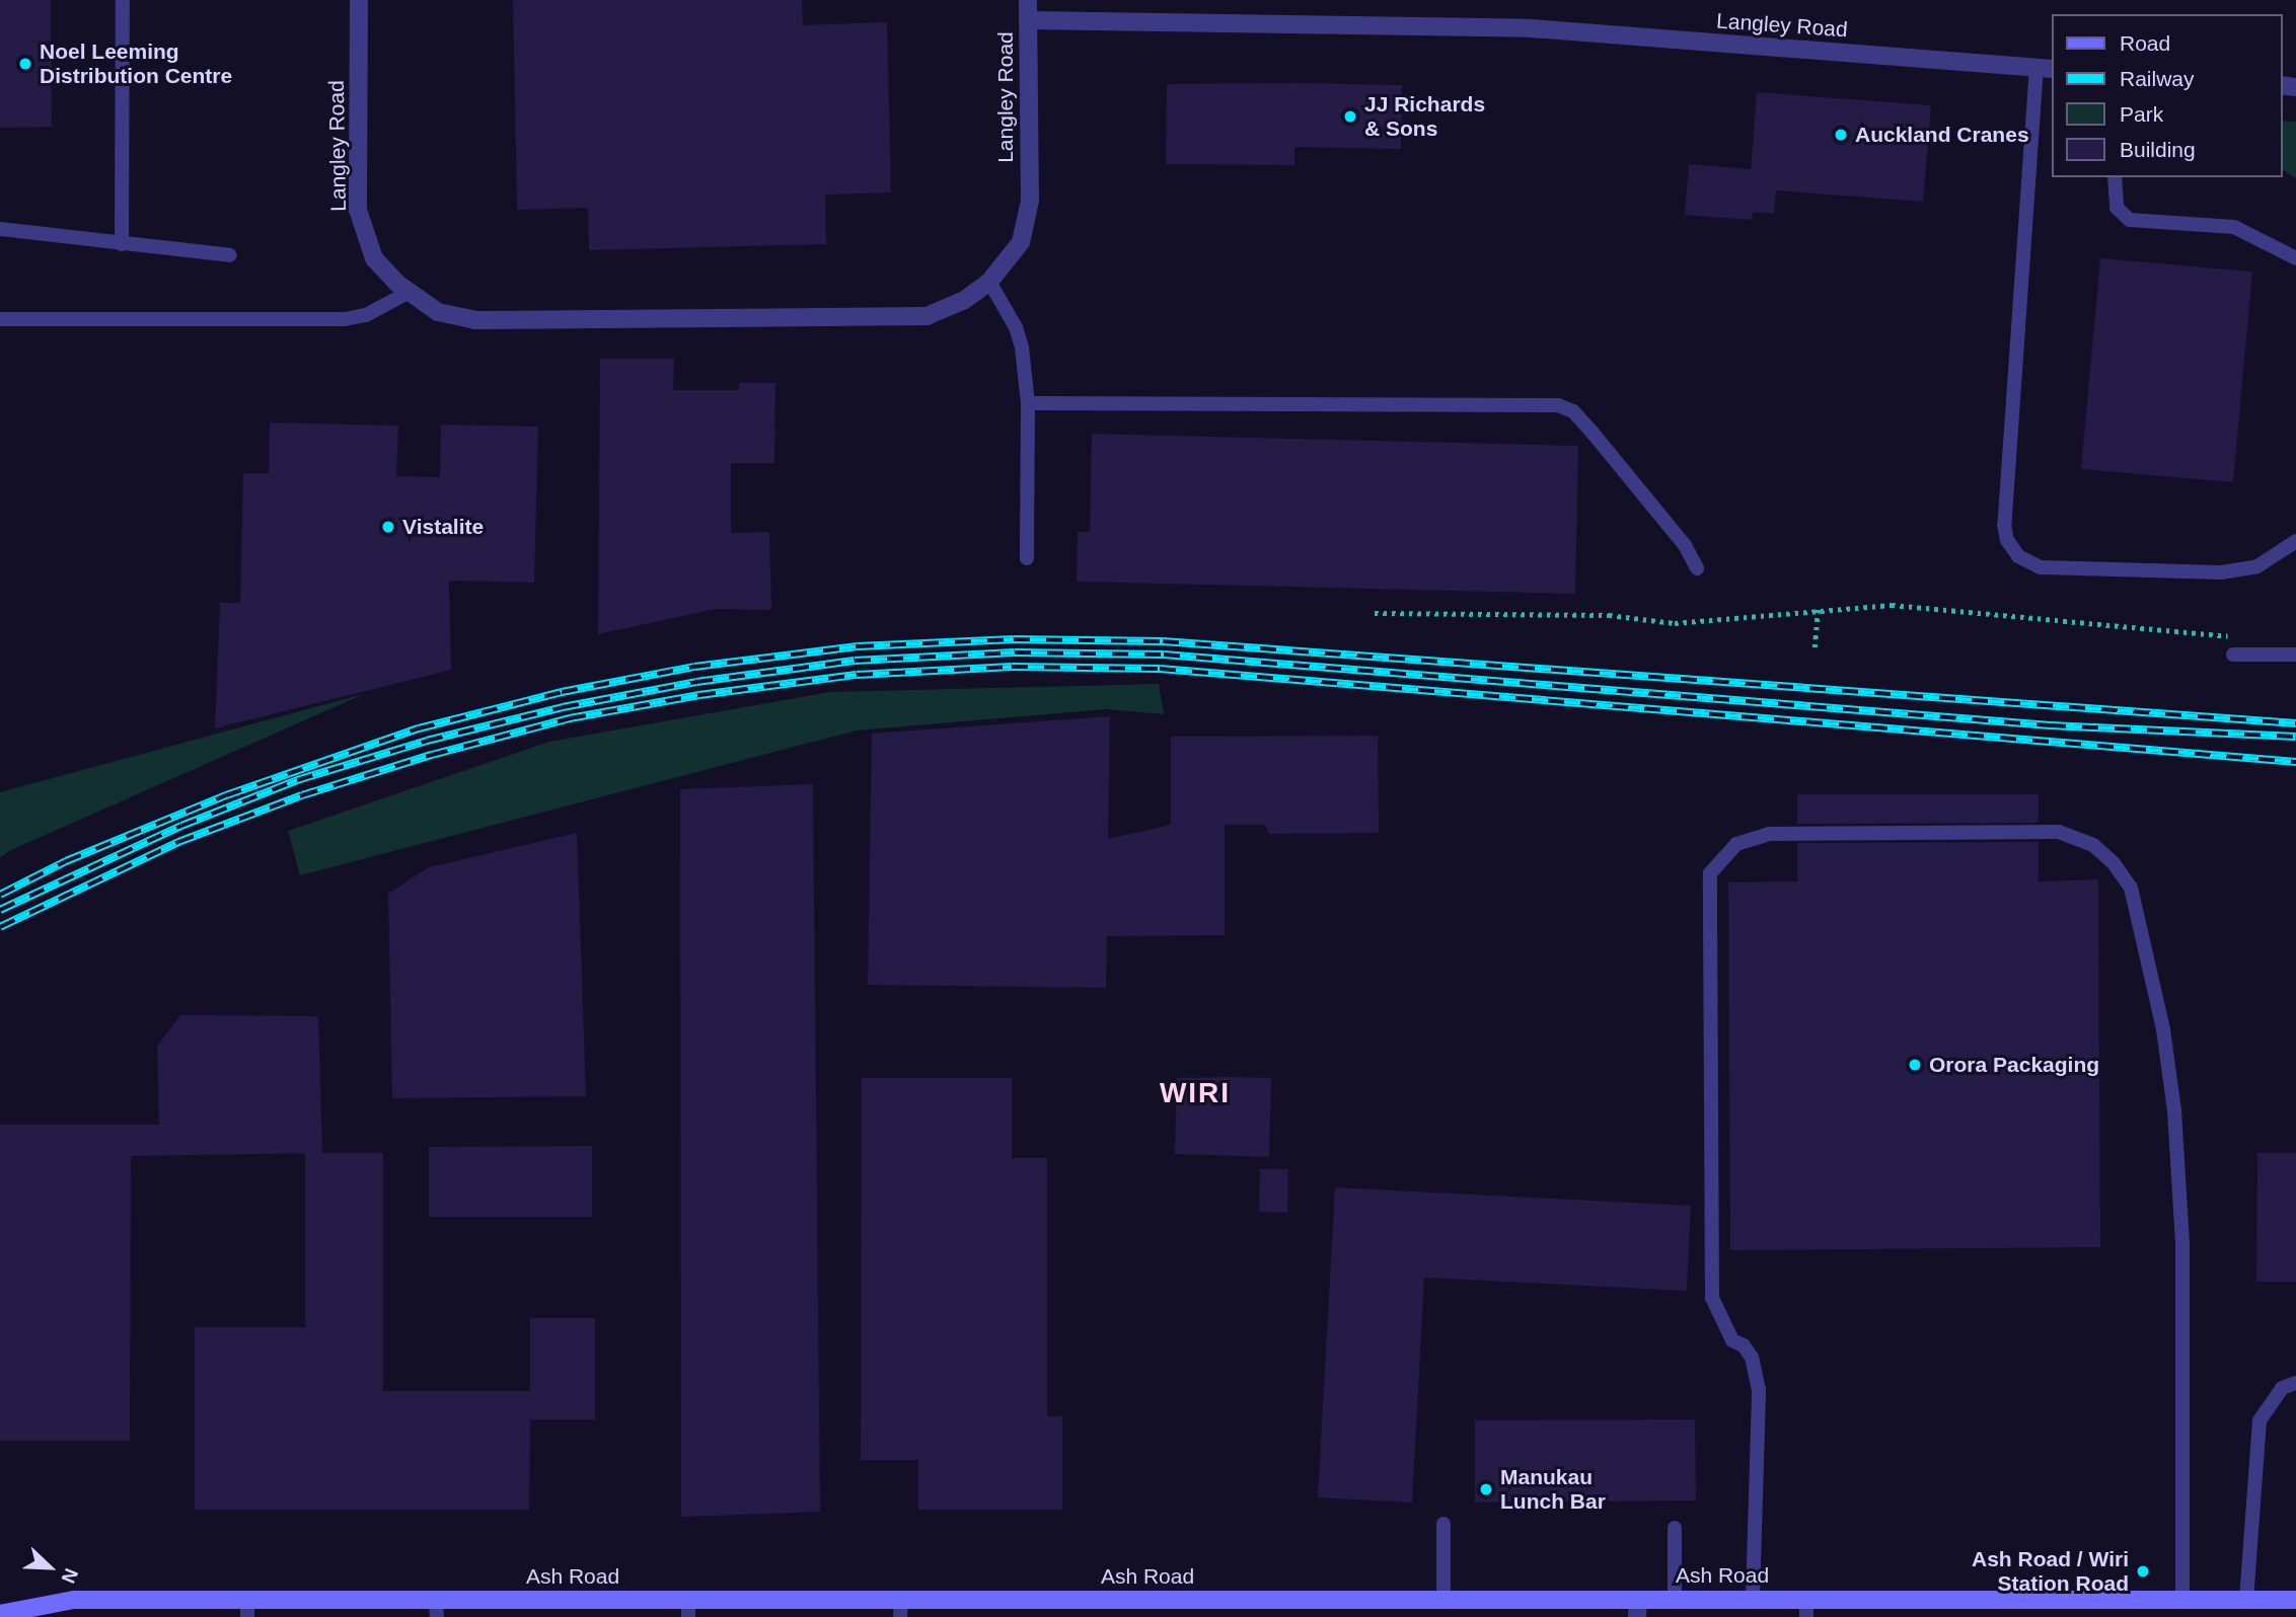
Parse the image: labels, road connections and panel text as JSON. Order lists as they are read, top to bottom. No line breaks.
{"streets":{"main road":["Ash Road"],"street":["Langley Road"]},"districts":["WIRI"],"places":["Noel Leeming Distribution Centre","JJ Richards & Sons","Auckland Cranes","Vistalite","Orora Packaging","Manukau Lunch Bar","Ash Road / Wiri Station Road"],"legend":["Road","Railway","Park","Building"],"north":"bottom right"}
